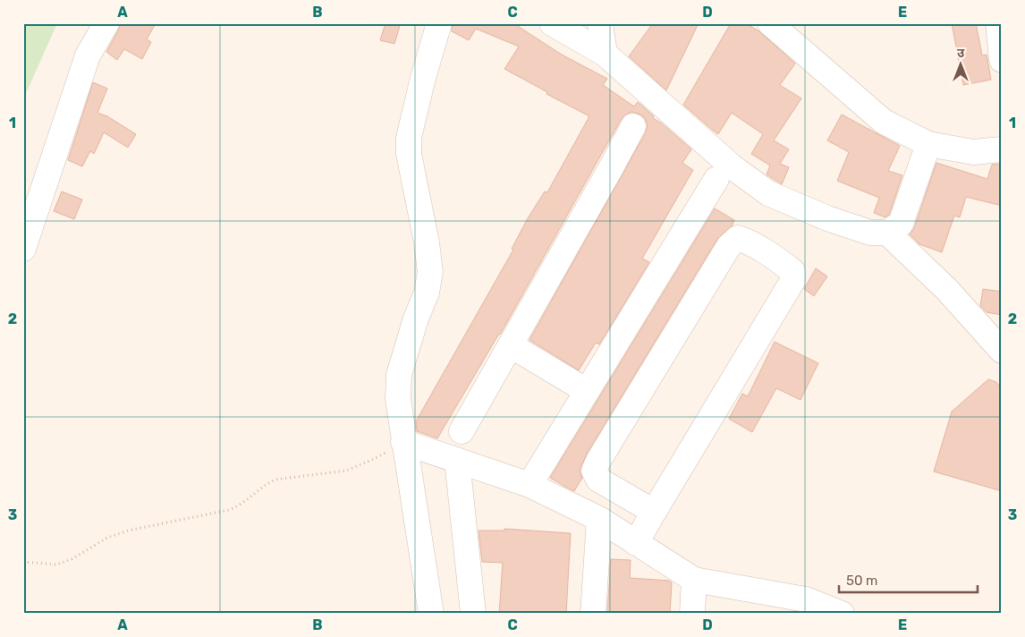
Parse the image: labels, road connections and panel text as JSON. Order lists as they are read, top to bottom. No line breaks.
{"scale_bar":"50 m","north":"top","grid":{"columns":["A","B","C","D","E"],"rows":["1","2","3"]}}
